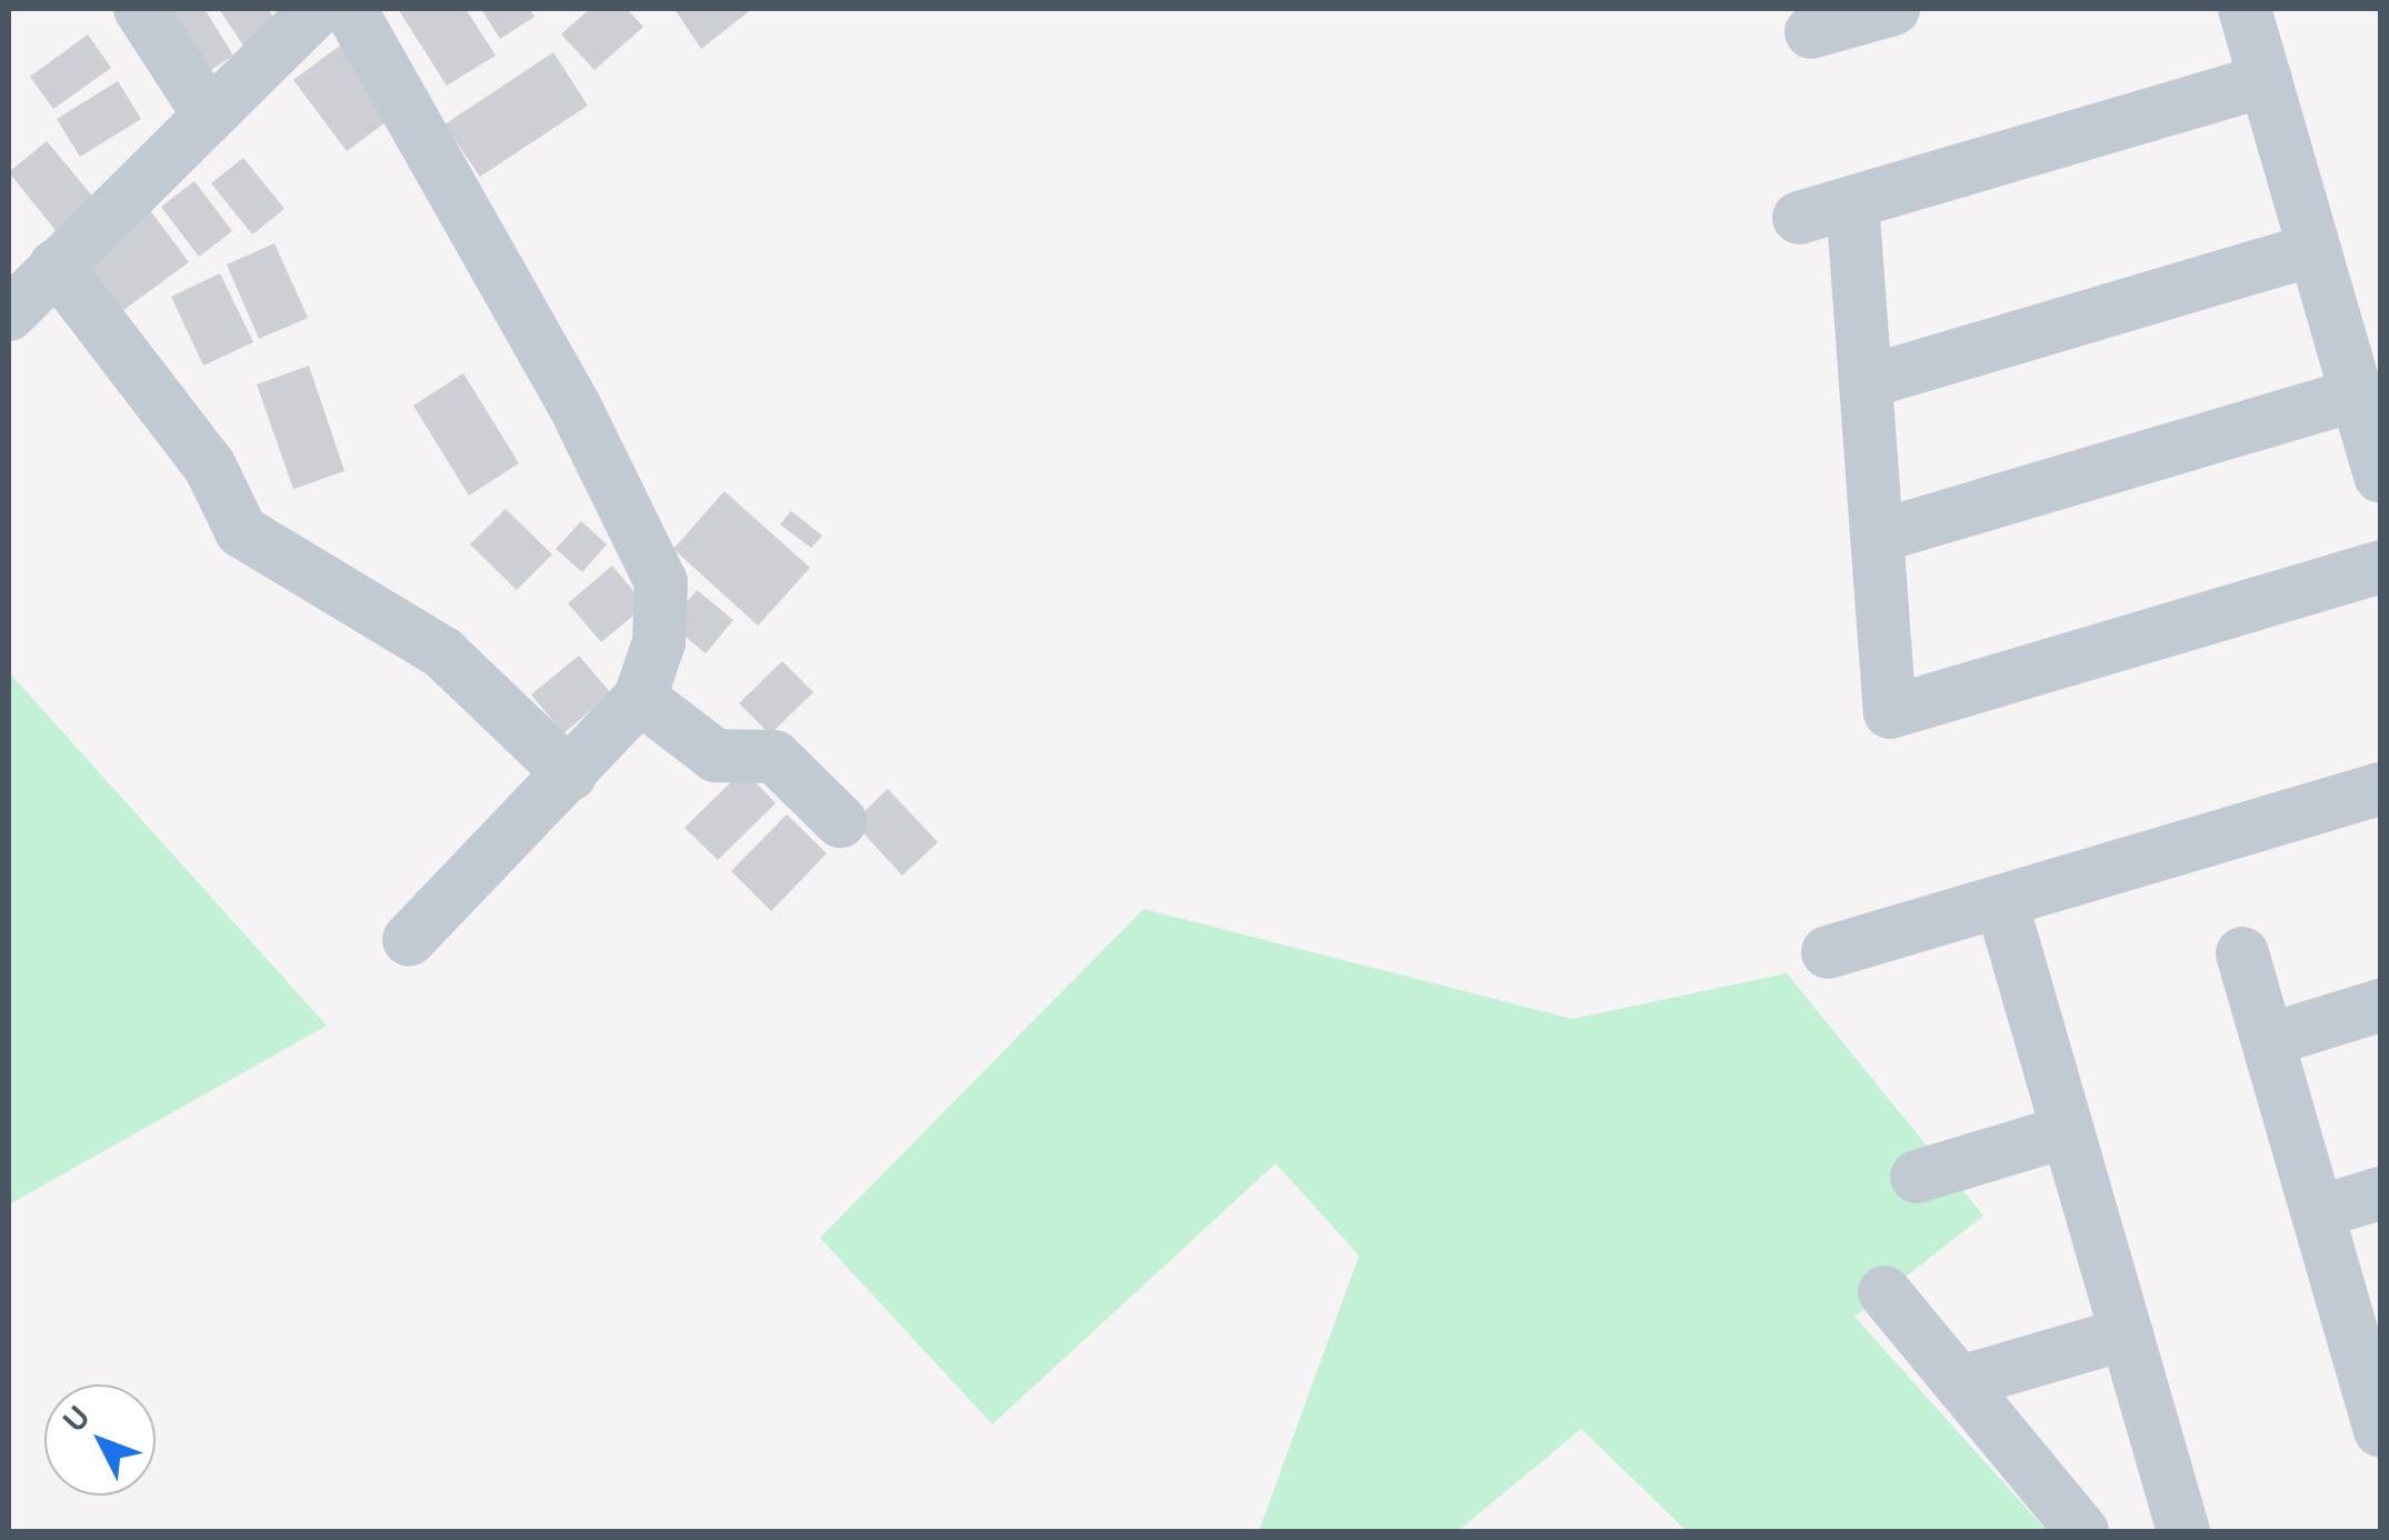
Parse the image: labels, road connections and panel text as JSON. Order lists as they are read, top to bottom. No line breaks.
{"north":"top left"}
